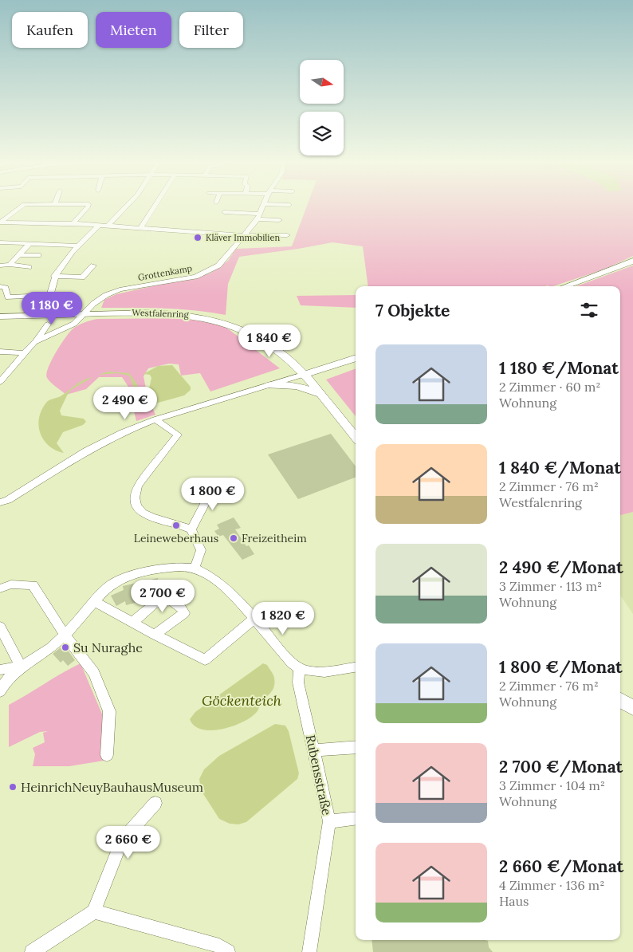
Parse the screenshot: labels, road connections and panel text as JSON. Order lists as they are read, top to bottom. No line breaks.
{"streets":{"main road":["Westfalenring"],"street":["Grottenkamp","Rubensstraße"]},"crossings":[["Grottenkamp","Westfalenring"]],"water":["Göckenteich"],"places":["Kläver Immobilien","Leineweberhaus","Freizeitheim","Su Nuraghe","HeinrichNeuyBauhausMuseum"],"north":"right","page":{"chip":["Kaufen","Mieten","Filter"],"heading":"7 Objekte","price":["1 180 €","1 840 €","2 490 €","1 800 €","2 700 €","1 820 €","2 660 €"],"list":[{"name":"1 180 €/Monat","note":"2 Zimmer · 60 m² · Wohnung"},{"name":"1 840 €/Monat","note":"2 Zimmer · 76 m² · Westfalenring"},{"name":"2 490 €/Monat","note":"3 Zimmer · 113 m² · Wohnung"},{"name":"1 800 €/Monat","note":"2 Zimmer · 76 m² · Wohnung"},{"name":"2 700 €/Monat","note":"3 Zimmer · 104 m² · Wohnung"},{"name":"2 660 €/Monat","note":"4 Zimmer · 136 m² · Haus"}]}}
